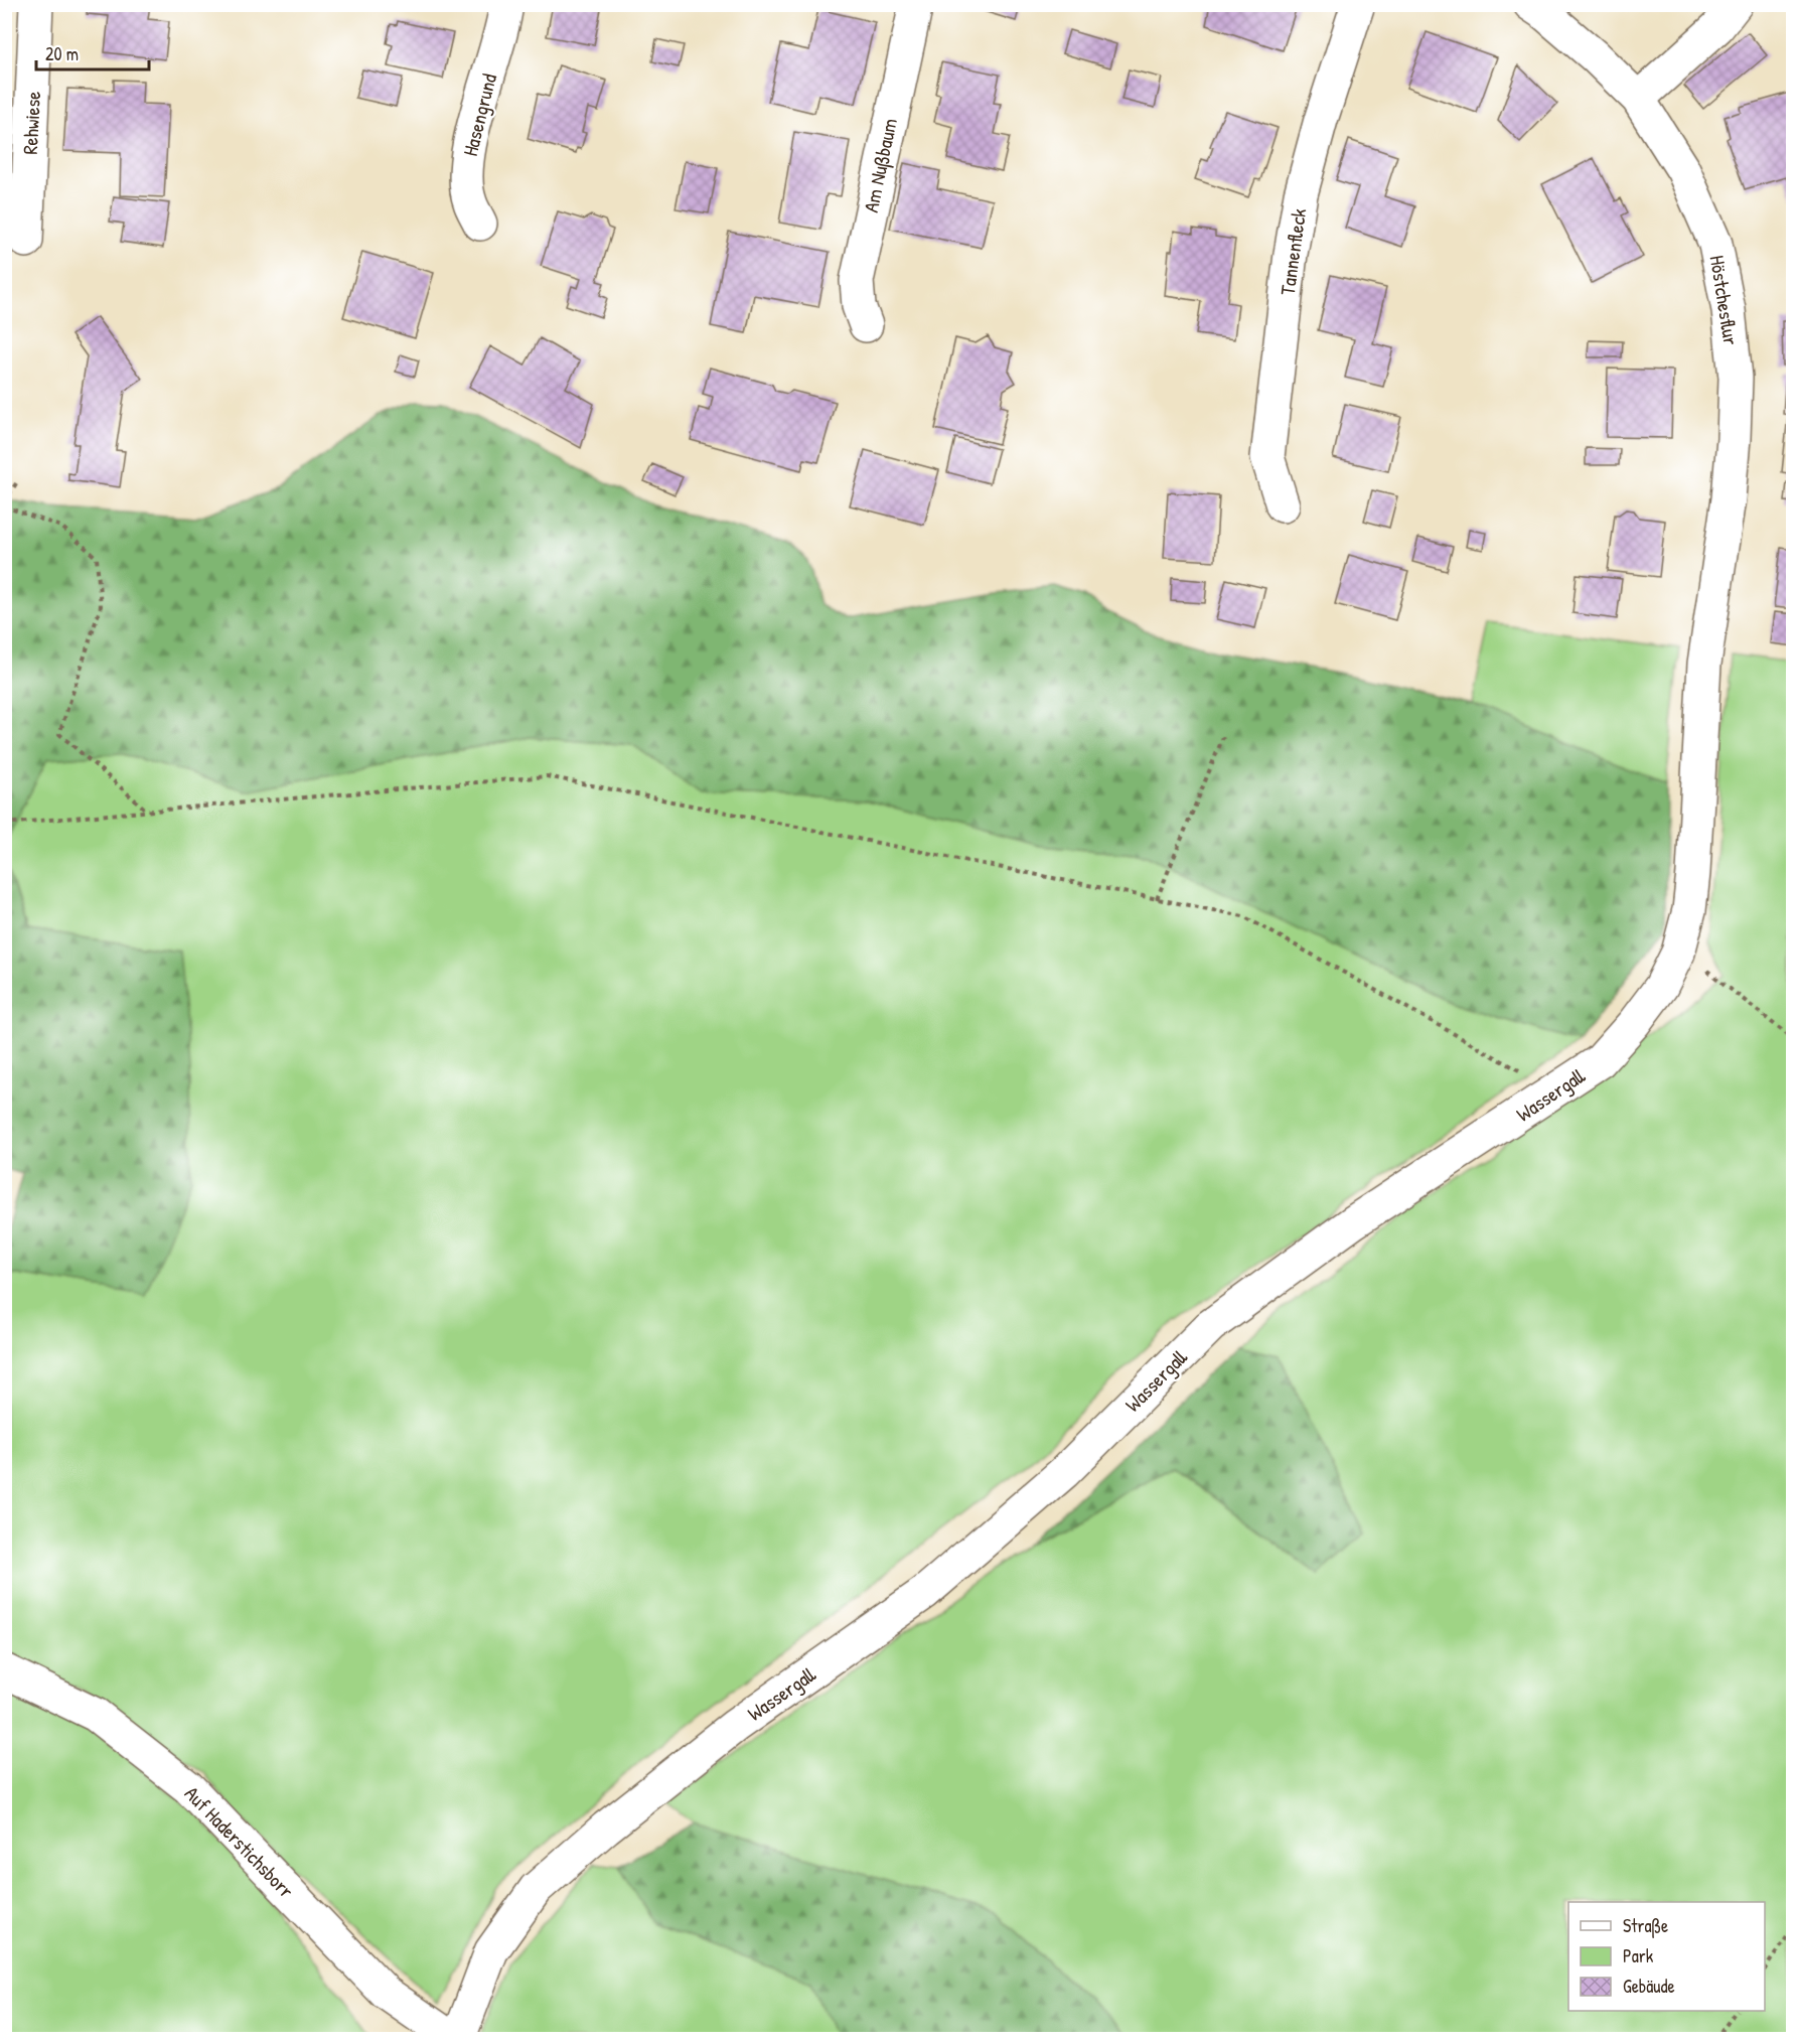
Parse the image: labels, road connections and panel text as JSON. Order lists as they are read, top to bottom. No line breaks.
{"streets":{"street":["Hasengrund","Rehwiese","Am Nußbaum","Tannenfleck","Höstchesflur","Wassergall","Auf Haderstichsborr"]},"crossings":[["Höstchesflur","Wassergall"],["Wassergall","Auf Haderstichsborr"]],"legend":["Straße","Park","Gebäude"],"scale_bar":"20 m"}
